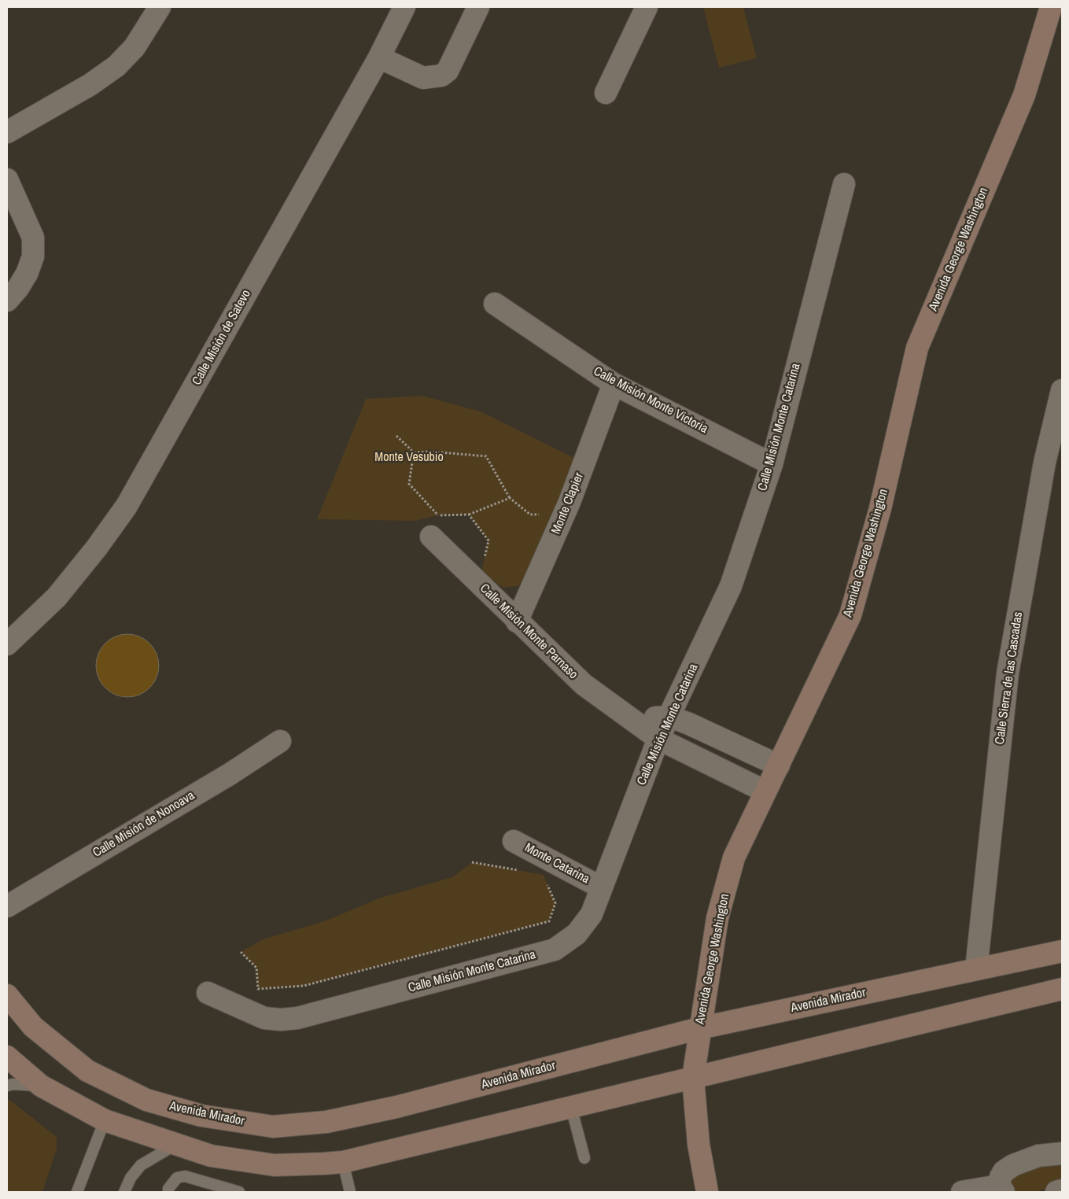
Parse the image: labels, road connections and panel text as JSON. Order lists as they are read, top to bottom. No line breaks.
{"streets":{"main road":["Avenida George Washington","Avenida Mirador"],"street":["Calle Misión de Satevo","Calle Misión Monte Victoria","Calle Misión Monte Catarina","Monte Clapier","Calle Misión Monte Parnaso","Calle Sierra de las Cascadas","Calle Misión de Nonoava","Monte Catarina"]},"crossings":[["Avenida George Washington","Calle Misión Monte Parnaso"],["Avenida George Washington","Avenida Mirador"],["Calle Misión Monte Victoria","Calle Misión Monte Catarina"],["Calle Misión Monte Victoria","Monte Clapier"],["Calle Misión Monte Catarina","Calle Misión Monte Parnaso"],["Calle Misión Monte Catarina","Monte Catarina"],["Monte Clapier","Calle Misión Monte Parnaso"],["Calle Sierra de las Cascadas","Avenida Mirador"]],"parks":["Monte Vesubio"]}
